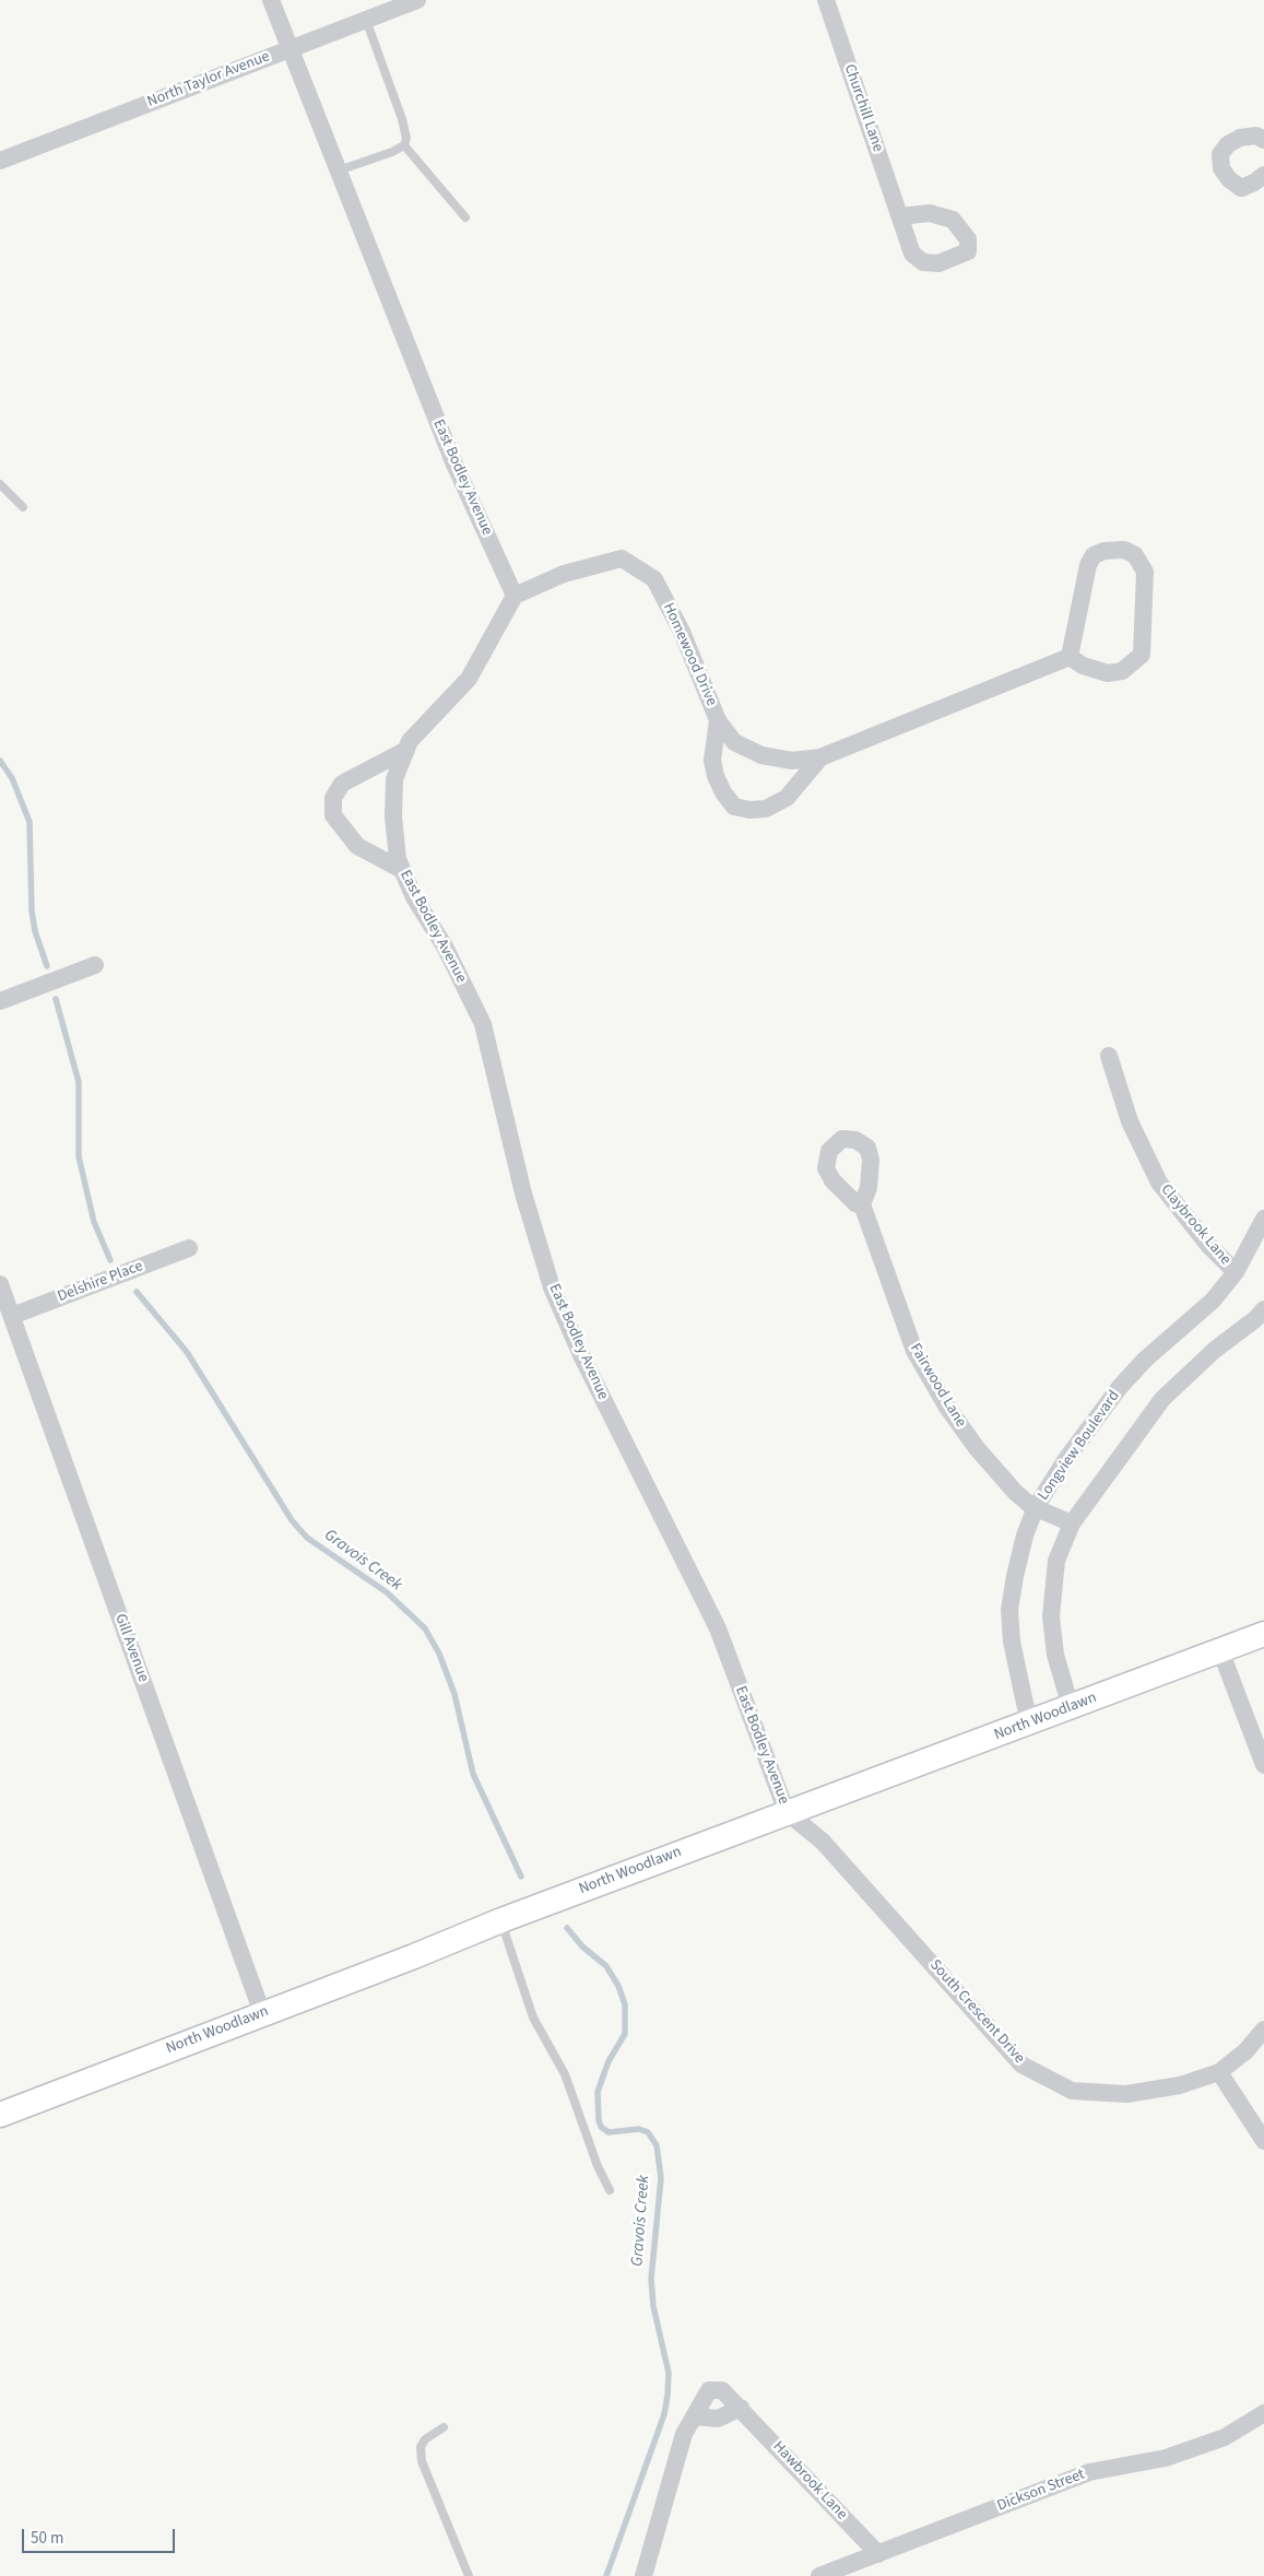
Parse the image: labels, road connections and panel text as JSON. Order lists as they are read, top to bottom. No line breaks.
{"streets":{"street":["North Taylor Avenue","Churchill Lane","East Bodley Avenue","Homewood Drive","Claybrook Lane","Delshire Place","Fairwood Lane","Longview Boulevard","Gill Avenue","North Woodlawn","South Crescent Drive","Hawbrook Lane","Dickson Street"]},"crossings":[["North Taylor Avenue","East Bodley Avenue"],["East Bodley Avenue","Homewood Drive"],["East Bodley Avenue","North Woodlawn"],["East Bodley Avenue","South Crescent Drive"],["Claybrook Lane","Longview Boulevard"],["Delshire Place","Gill Avenue"],["Fairwood Lane","Longview Boulevard"],["Longview Boulevard","North Woodlawn"],["Gill Avenue","North Woodlawn"],["North Woodlawn","South Crescent Drive"],["Hawbrook Lane","Dickson Street"]],"water":["Gravois Creek"],"scale_bar":"50 m"}
